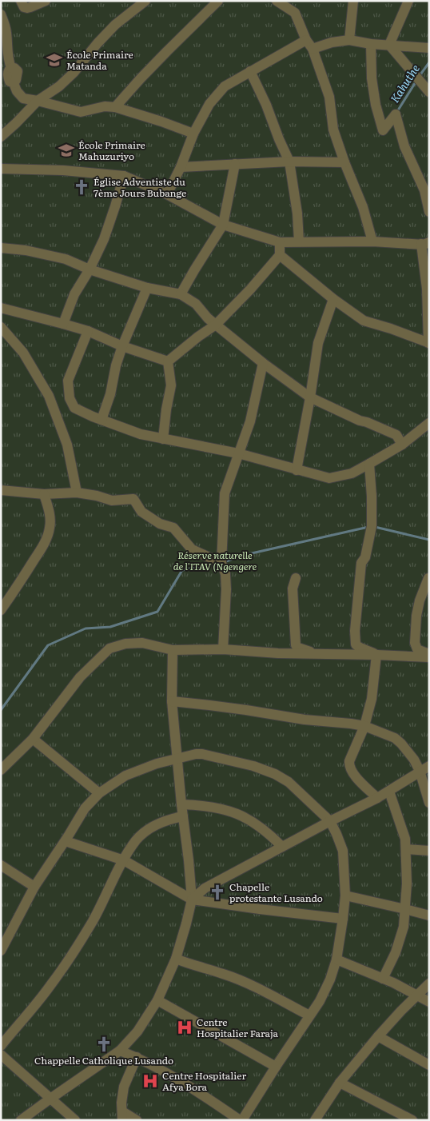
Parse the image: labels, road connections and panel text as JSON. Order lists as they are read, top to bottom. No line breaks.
{"water":["Kahuthe"],"parks":["Réserve naturelle de l'ITAV (Ngengere"],"places":{"school or university":["École Primaire Matanda","École Primaire Mahuzuriyo"],"church":["Église Adventiste du 7ème Jours Bubange","Chapelle protestante Lusando","Chappelle Catholique Lusando"],"hospital":["Centre Hospitalier Faraja","Centre Hospitalier Afya Bora"]}}
